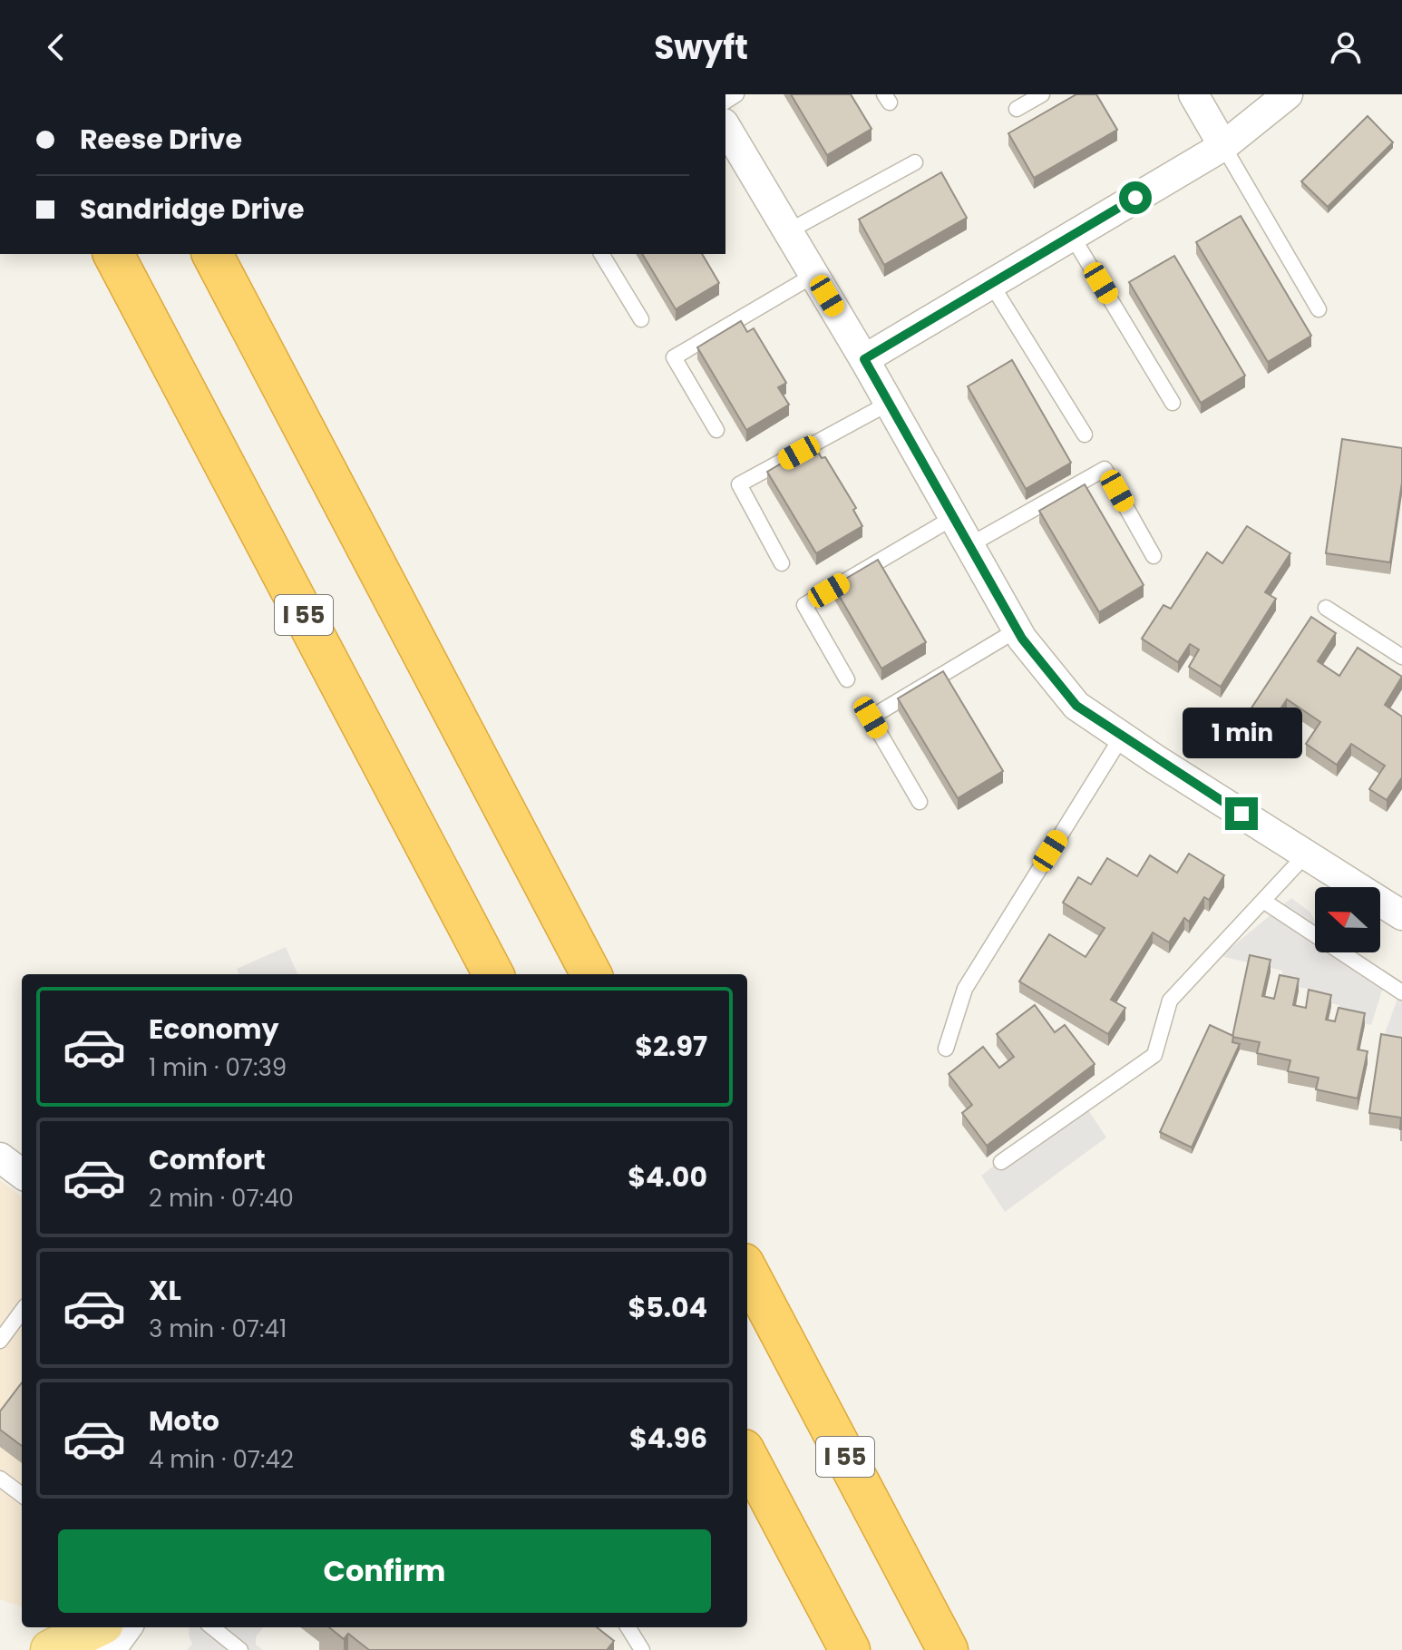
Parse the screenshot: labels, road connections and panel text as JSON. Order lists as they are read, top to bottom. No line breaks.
{"streets":{"highway":["I 55"]},"north":"left","page":{"header":"Swyft","banner":["Reese Drive","Sandridge Drive"],"bubble":"1 min","list":[{"name":"Economy","note":"1 min · 07:39","value":"$2.97"},{"name":"Comfort","note":"2 min · 07:40","value":"$4.00"},{"name":"XL","note":"3 min · 07:41","value":"$5.04"},{"name":"Moto","note":"4 min · 07:42","value":"$4.96"}],"buttons":"Confirm"}}
